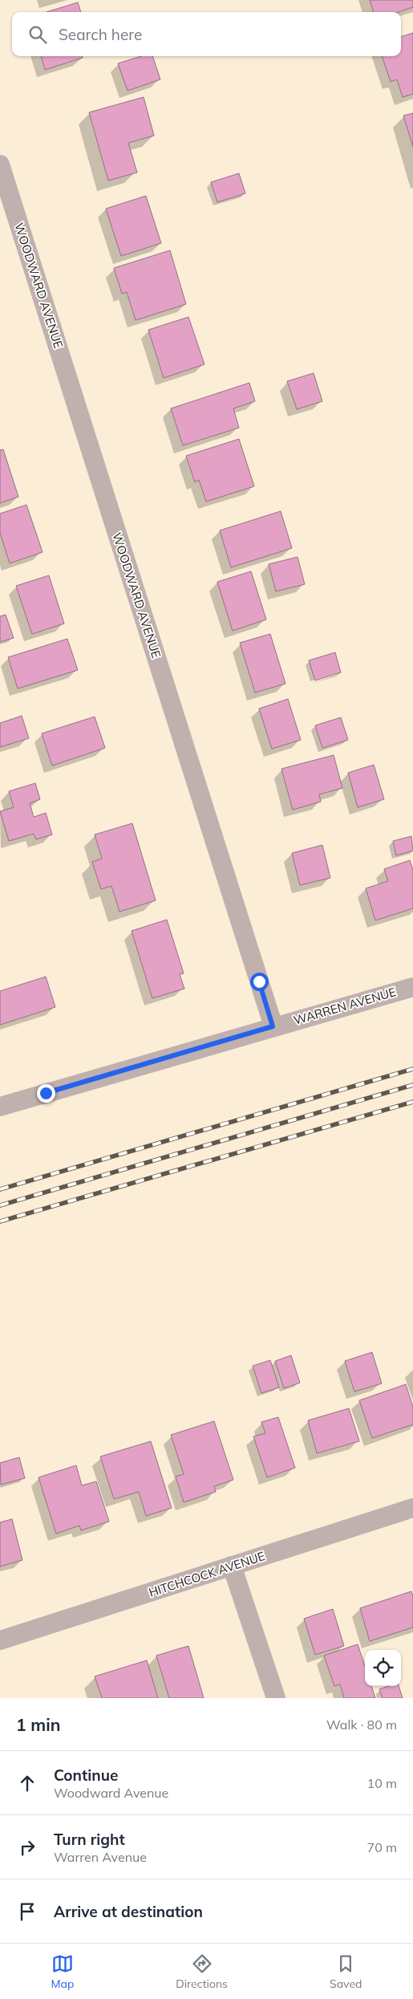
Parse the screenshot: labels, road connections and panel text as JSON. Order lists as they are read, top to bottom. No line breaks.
{"streets":{"street":["WOODWARD AVENUE","WARREN AVENUE","HITCHCOCK AVENUE"]},"crossings":[["WOODWARD AVENUE","WARREN AVENUE"]],"page":{"search":"Search here","heading":["1 min","Walk · 80 m"],"list":[["Continue","Woodward Avenue","10 m"],["Turn right","Warren Avenue","70 m"],"Arrive at destination"],"nav":["Map","Directions","Saved"]}}
